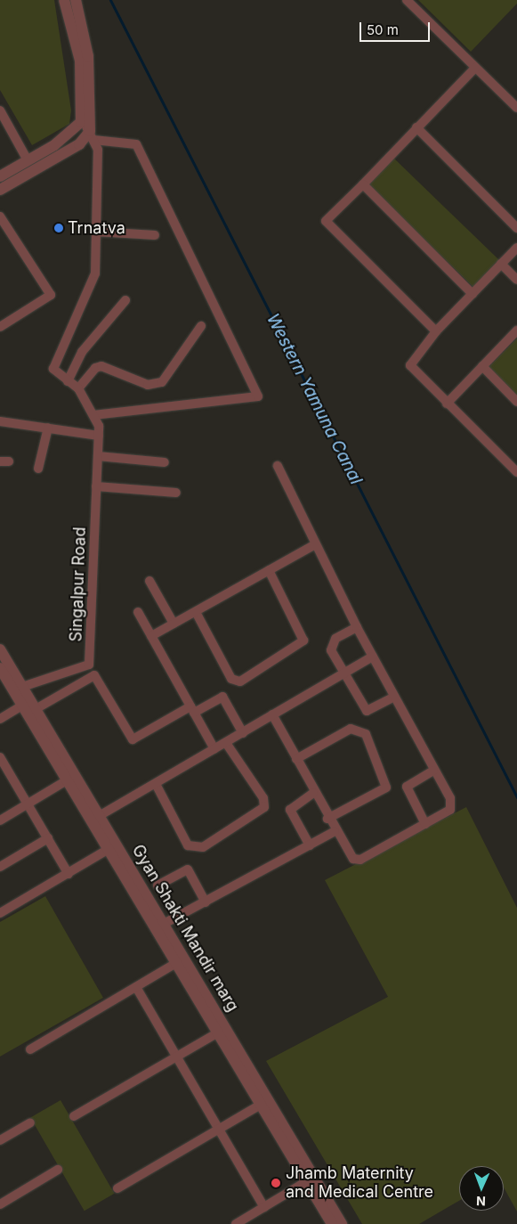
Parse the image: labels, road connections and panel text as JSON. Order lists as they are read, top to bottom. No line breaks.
{"streets":{"street":["Singalpur Road","Gyan Shakti Mandir marg"]},"crossings":[["Singalpur Road","Gyan Shakti Mandir marg"]],"water":["Western Yamuna Canal"],"places":["Trnatva","Jhamb Maternity and Medical Centre"],"scale_bar":"50 m","north":"bottom"}
